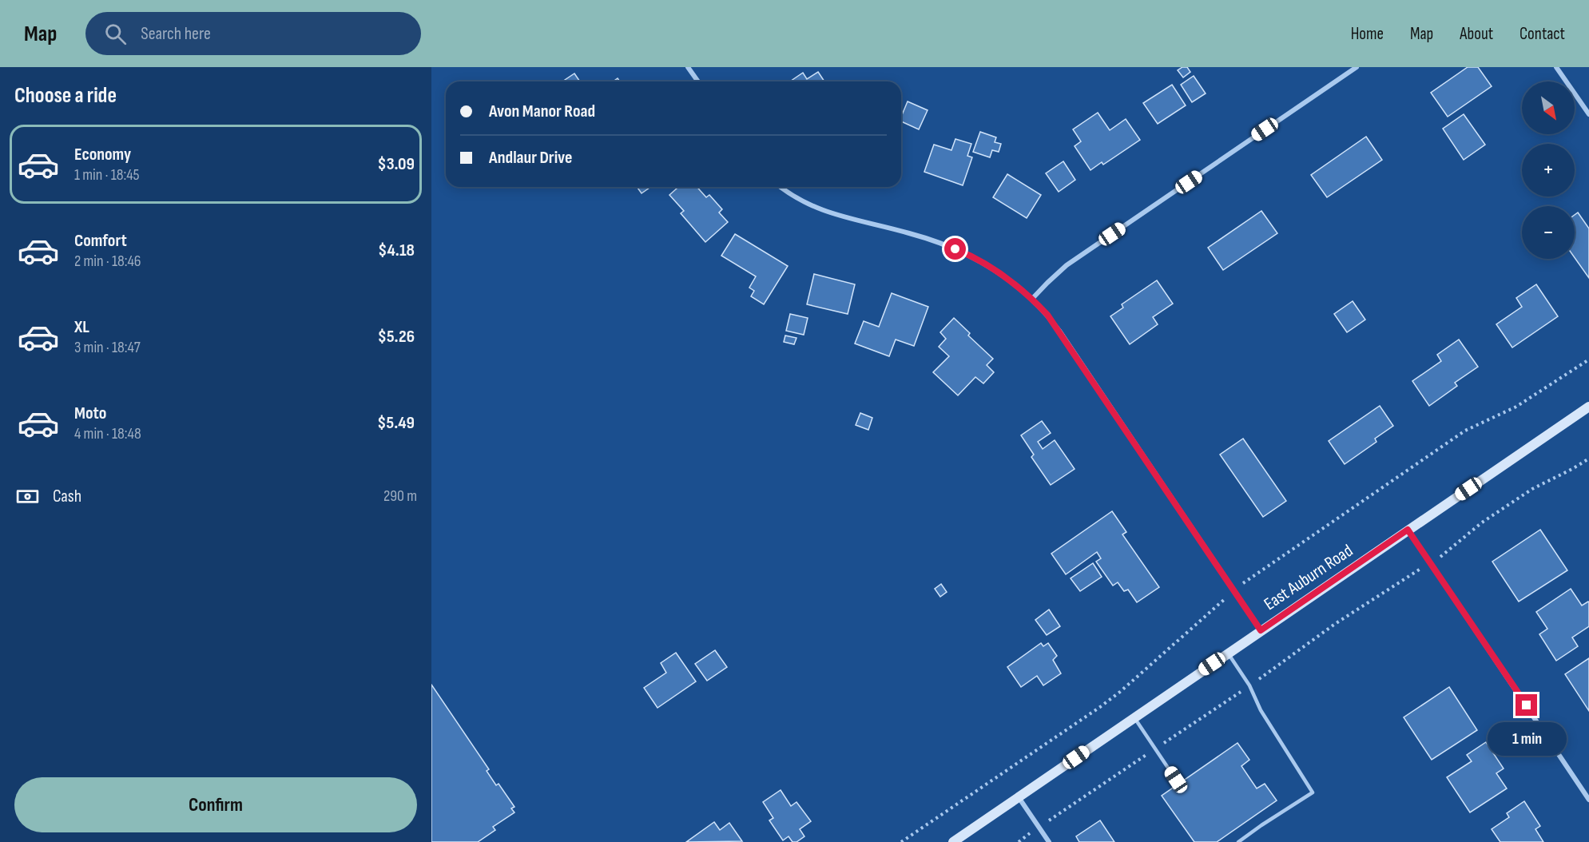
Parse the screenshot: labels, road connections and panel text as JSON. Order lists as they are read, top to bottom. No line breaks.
{"streets":{"main road":["East Auburn Road"]},"north":"bottom right","page":{"header":"Map","search":"Search here","nav":["Home","Map","About","Contact"],"heading":"Choose a ride","map_buttons":["+","−"],"banner":["Avon Manor Road","Andlaur Drive"],"list":[{"name":"Economy","note":"1 min · 18:45","value":"$3.09"},{"name":"Comfort","note":"2 min · 18:46","value":"$4.18"},{"name":"XL","note":"3 min · 18:47","value":"$5.26"},{"name":"Moto","note":"4 min · 18:48","value":"$5.49"}],"pay":["Cash","290 m"],"bubble":"1 min","buttons":"Confirm"}}
